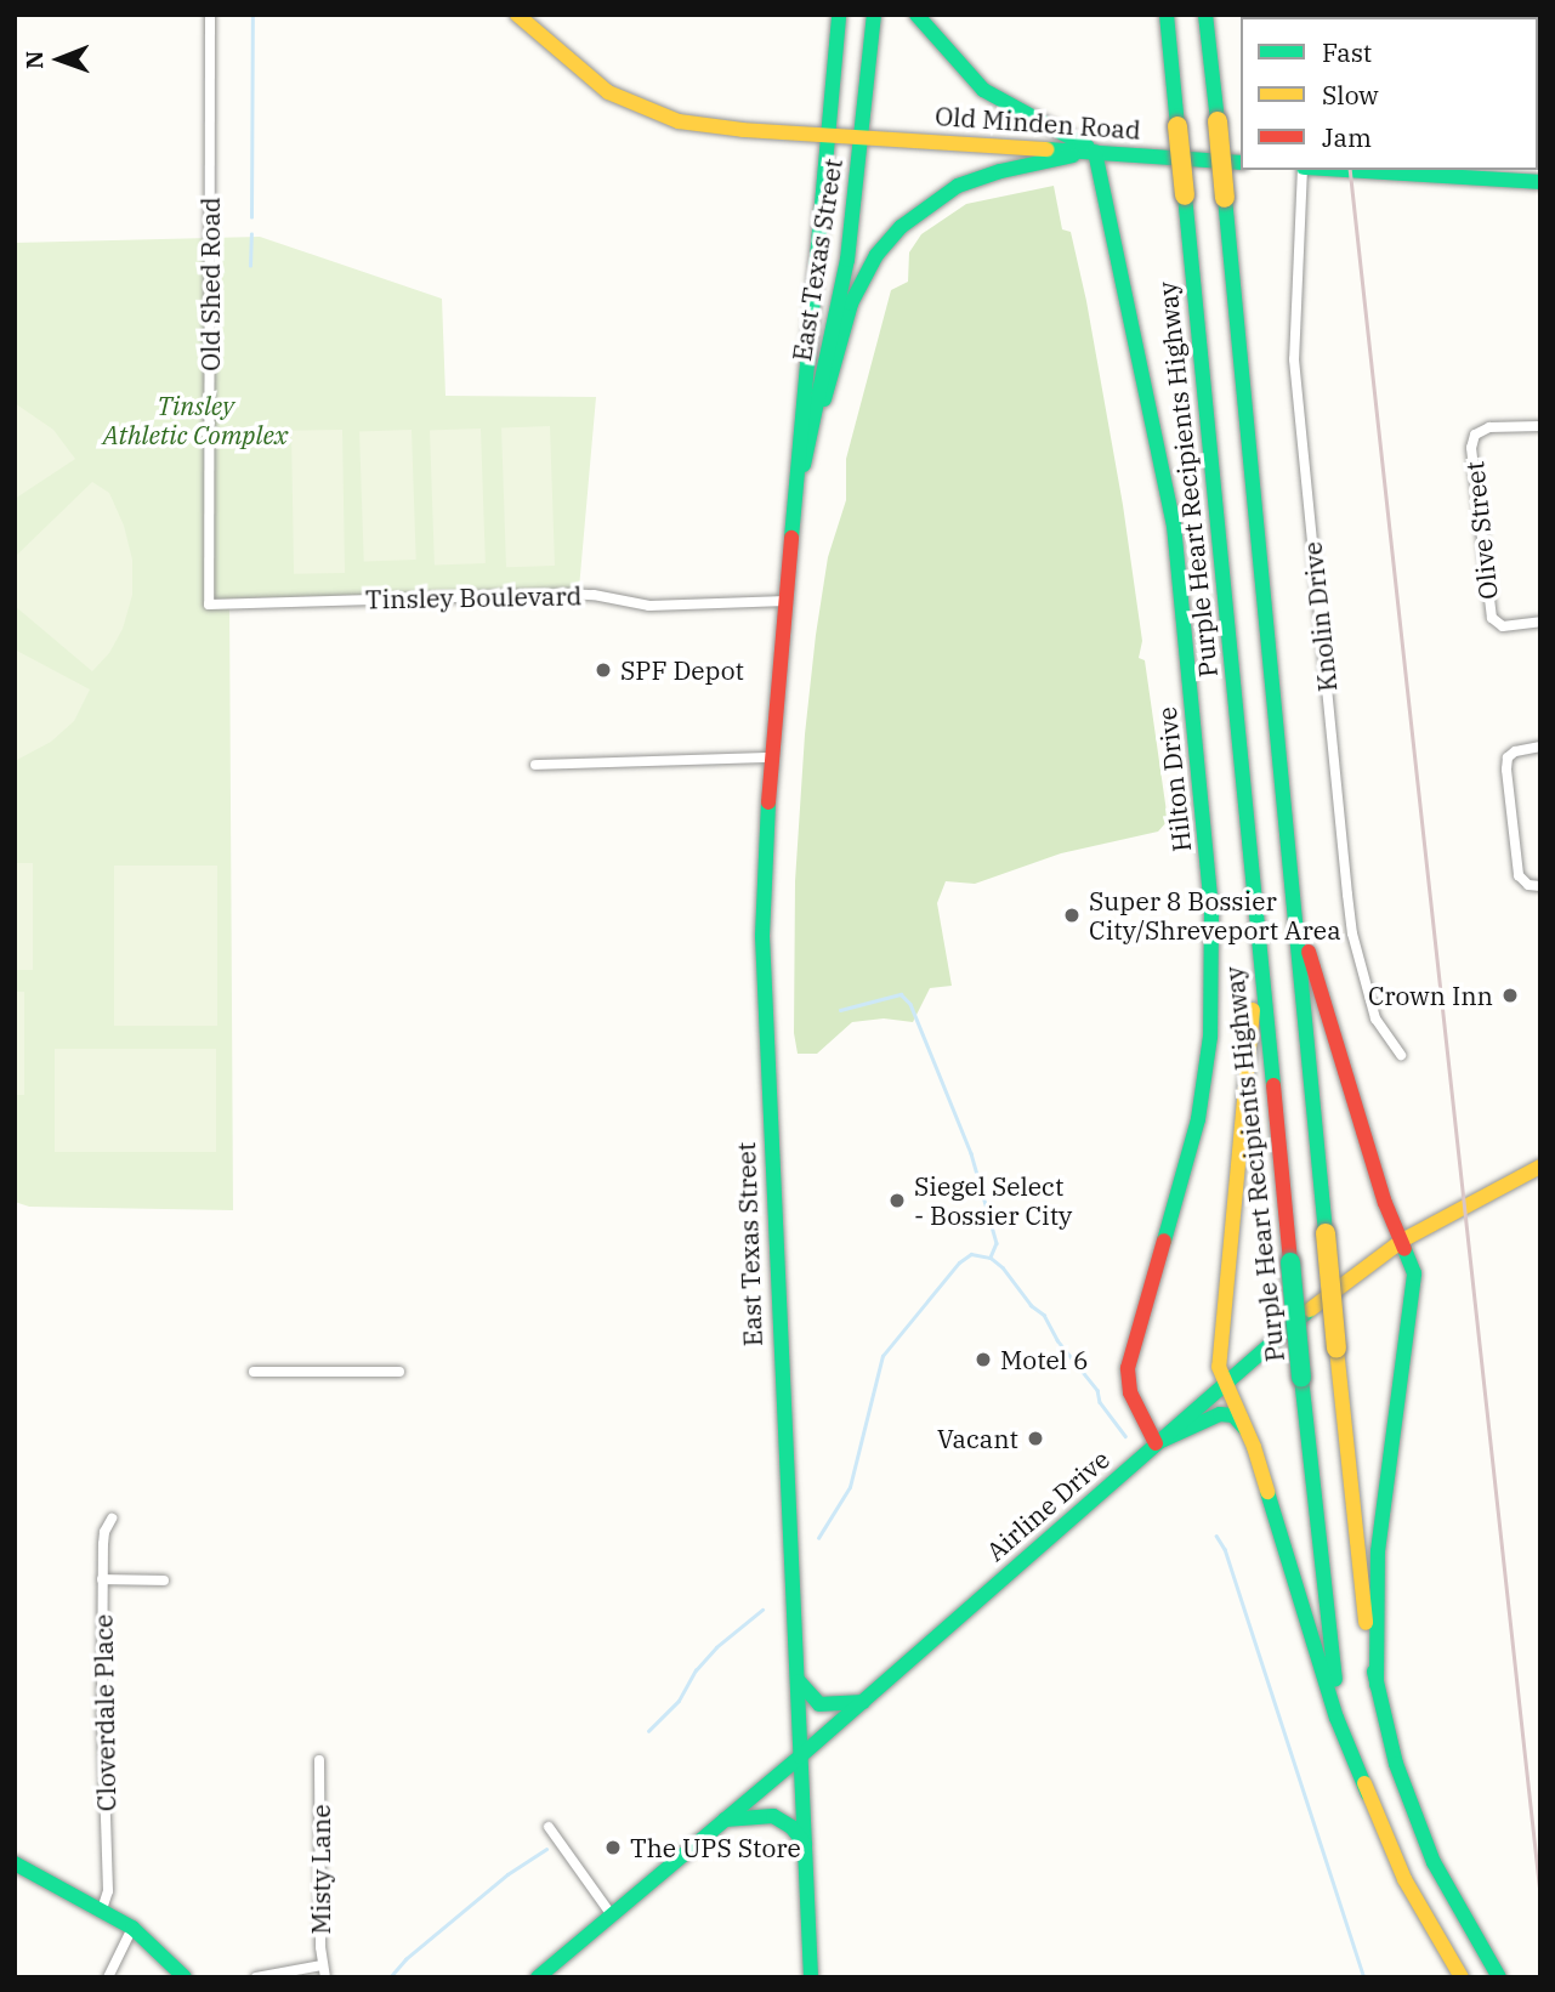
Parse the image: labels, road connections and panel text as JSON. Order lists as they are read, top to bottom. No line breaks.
{"streets":{"main road":["Old Minden Road","East Texas Street","Purple Heart Recipients Highway","Hilton Drive","Airline Drive"],"street":["Old Shed Road","Olive Street","Tinsley Boulevard","Knolin Drive","Cloverdale Place","Misty Lane"]},"crossings":[["Old Minden Road","East Texas Street"],["Old Minden Road","Hilton Drive"],["East Texas Street","Tinsley Boulevard"],["East Texas Street","Airline Drive"],["Old Shed Road","Tinsley Boulevard"],["Hilton Drive","Airline Drive"]],"parks":["Tinsley Athletic Complex"],"places":["SPF Depot","Super 8 Bossier City/Shreveport Area","Crown Inn","Siegel Select - Bossier City","Motel 6","Vacant","The UPS Store"],"legend":["Fast","Slow","Jam"],"north":"left"}
